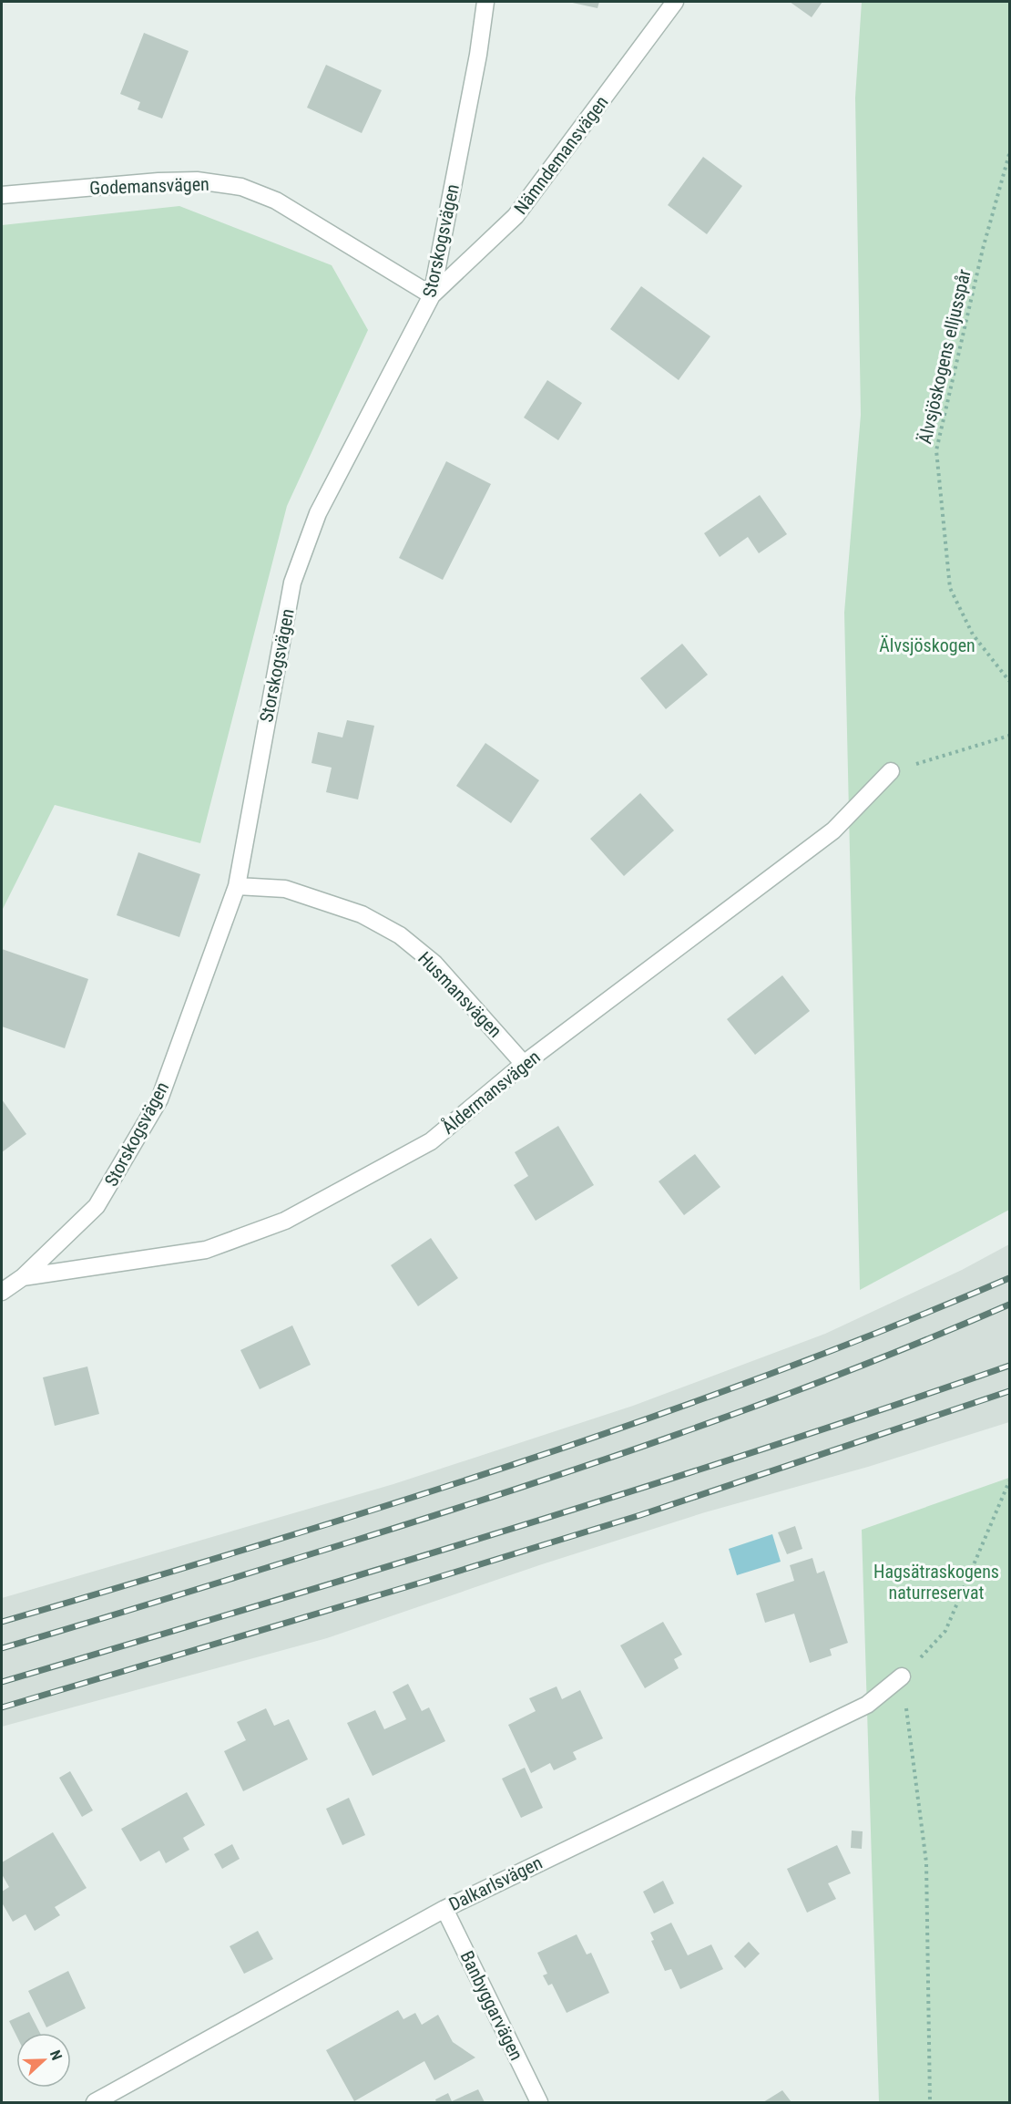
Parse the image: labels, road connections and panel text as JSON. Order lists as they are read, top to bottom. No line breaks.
{"streets":{"street":["Nämndemansvägen","Godemansvägen","Storskogsvägen","Husmansvägen","Åldermansvägen","Dalkarlsvägen","Banbyggarvägen"],"path":["Älvsjöskogens elljusspår"]},"crossings":[["Nämndemansvägen","Godemansvägen"],["Nämndemansvägen","Storskogsvägen"],["Godemansvägen","Storskogsvägen"],["Storskogsvägen","Husmansvägen"],["Storskogsvägen","Åldermansvägen"],["Husmansvägen","Åldermansvägen"],["Dalkarlsvägen","Banbyggarvägen"]],"parks":["Älvsjöskogen","Hagsätraskogens naturreservat"],"north":"right"}
